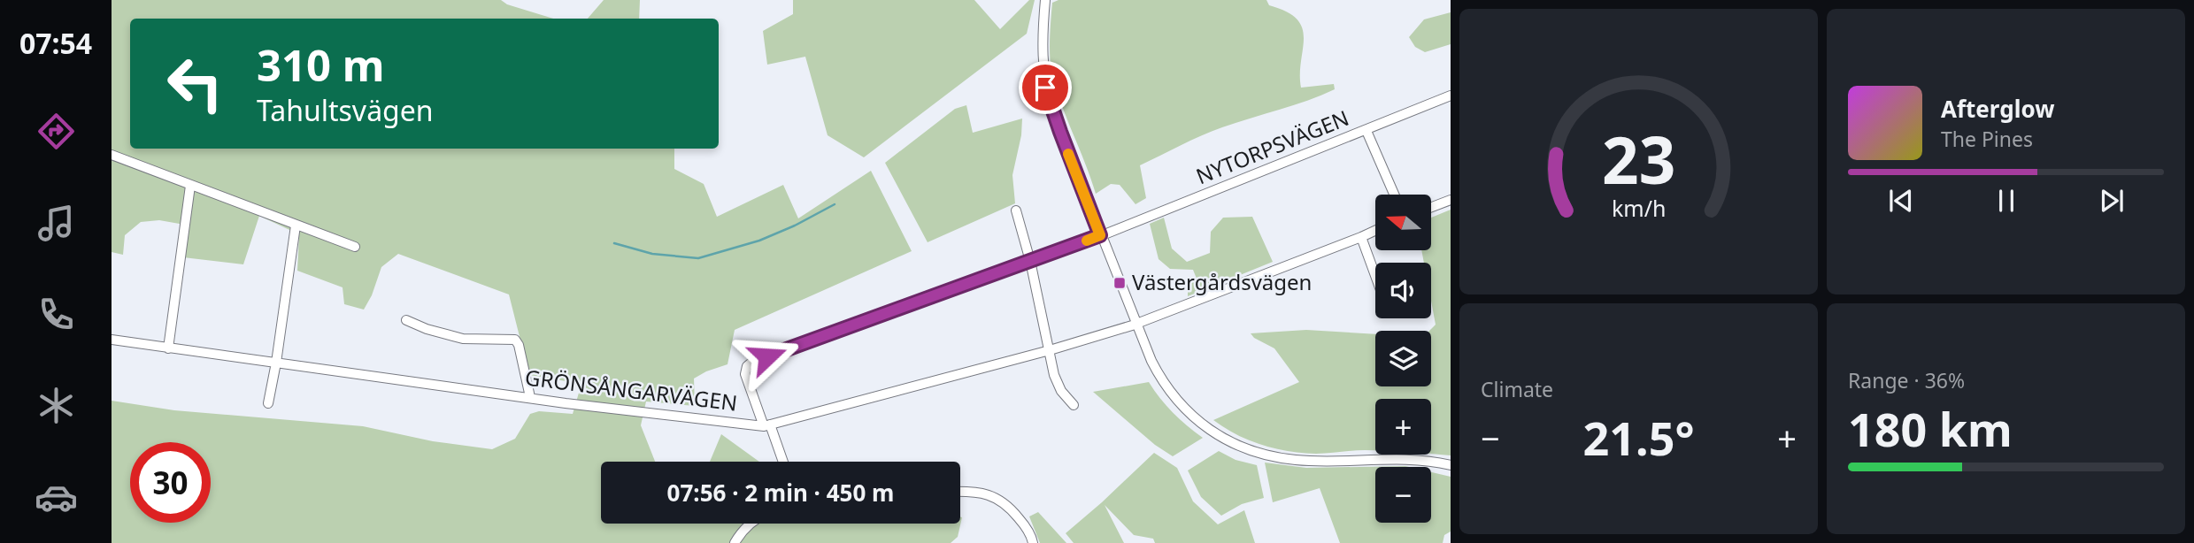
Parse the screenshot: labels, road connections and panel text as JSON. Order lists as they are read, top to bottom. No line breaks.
{"streets":{"street":["NYTORPSVÄGEN","GRÖNSÅNGARVÄGEN"]},"crossings":[["NYTORPSVÄGEN","GRÖNSÅNGARVÄGEN"]],"places":{"transit":["Västergårdsvägen"]},"north":"left","page":{"tabs":"07:54","turn":["310 m","Tahultsvägen"],"song":["Afterglow","The Pines"],"map_buttons":["+","−"],"tile":["Climate",["Range · 36%","180 km"]],"heat":["−","21.5°","+"],"limit":"30","trip":"07:56 · 2 min · 450 m","gauge":["23","km/h"]}}
